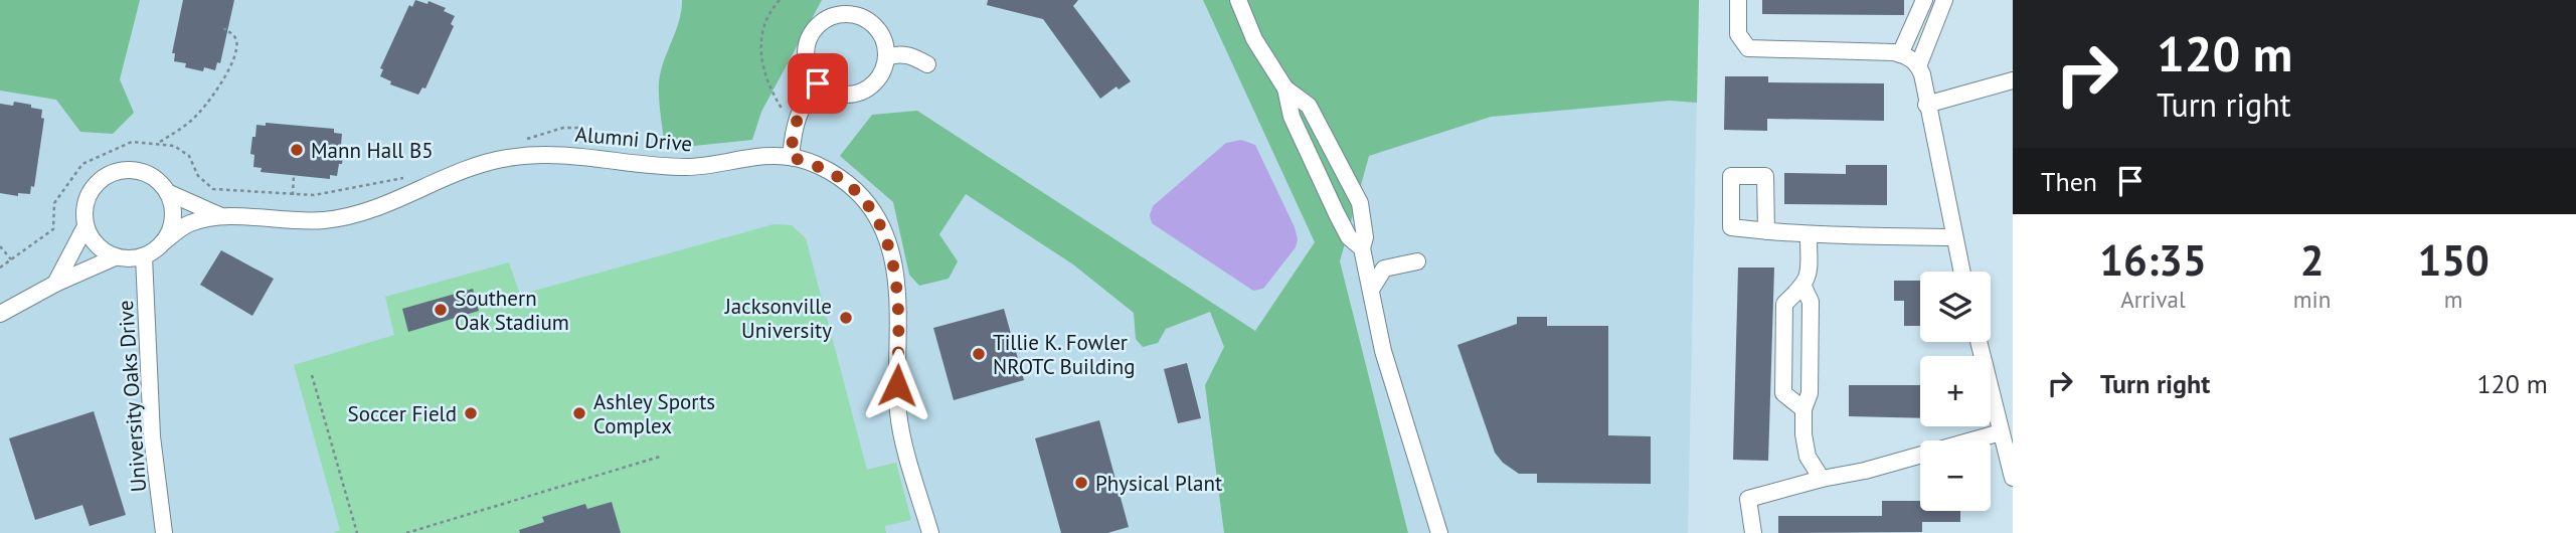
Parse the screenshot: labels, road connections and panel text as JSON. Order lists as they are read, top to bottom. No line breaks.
{"streets":{"street":["Alumni Drive","University Oaks Drive"]},"crossings":[["Alumni Drive","University Oaks Drive"]],"places":["Mann Hall B5","Southern Oak Stadium","Jacksonville University","Tillie K. Fowler NROTC Building","Soccer Field","Ashley Sports Complex","Physical Plant"],"page":{"turn":["120 m","Turn right"],"then":"Then","eta":["16:35","Arrival","2","min","150","m"],"map_buttons":["+","−"],"list":[{"name":"Turn right","value":"120 m"}]}}
